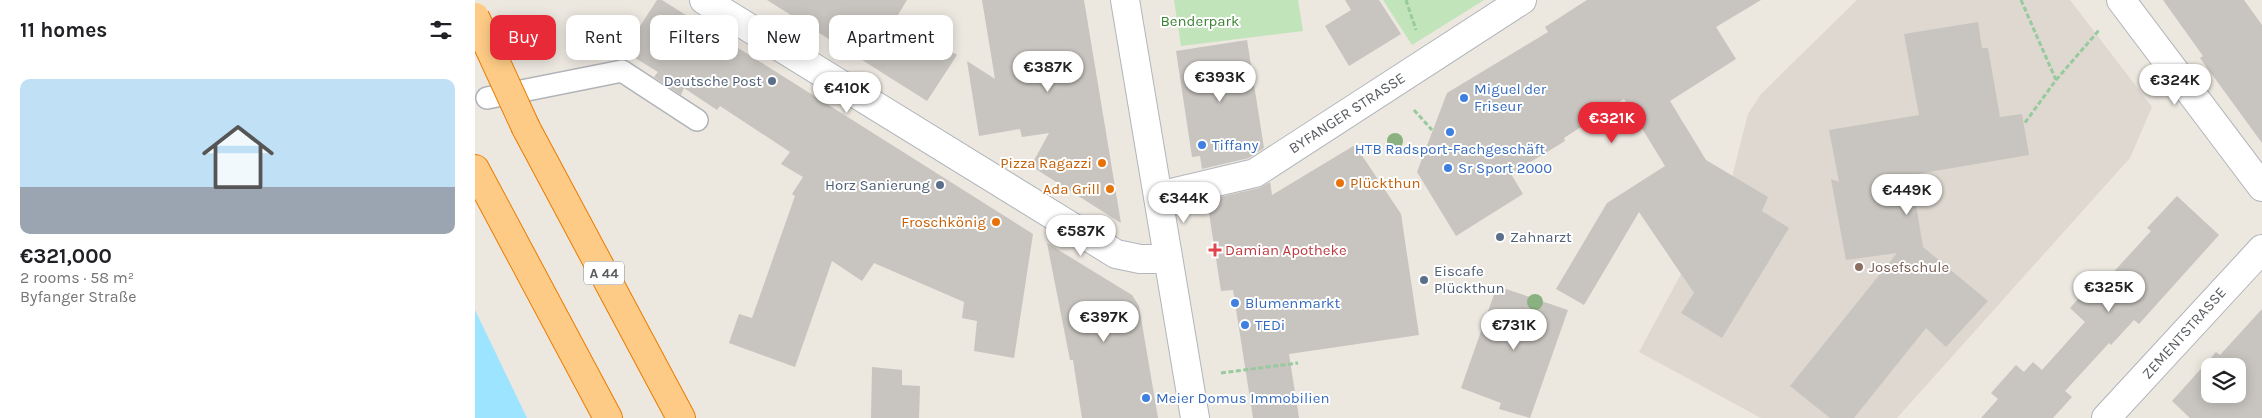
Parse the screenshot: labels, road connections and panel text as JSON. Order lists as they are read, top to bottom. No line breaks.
{"streets":{"highway":["A 44"],"street":["BYFANGER STRASSE","ZEMENTSTRASSE"]},"parks":["Benderpark"],"places":{"other":["Deutsche Post","Miguel der Friseur","HTB Radsport-Fachgeschäft","Tiffany","Pizza Ragazzi","Sr Sport 2000","Plückthun","Horz Sanierung","Ada Grill","Froschkönig","Zahnarzt","Josefschule","Eiscafe Plückthun","Blumenmarkt","TEDi","Meier Domus Immobilien"],"health":["Damian Apotheke"]},"page":{"heading":"11 homes","chip":["Buy","Rent","Filters","New","Apartment"],"price":["€387K","€393K","€324K","€410K","€321K","€449K","€344K","€587K","€325K","€397K","€731K"],"list":[{"name":"€321,000","note":"2 rooms · 58 m² · Byfanger Straße"}]}}
